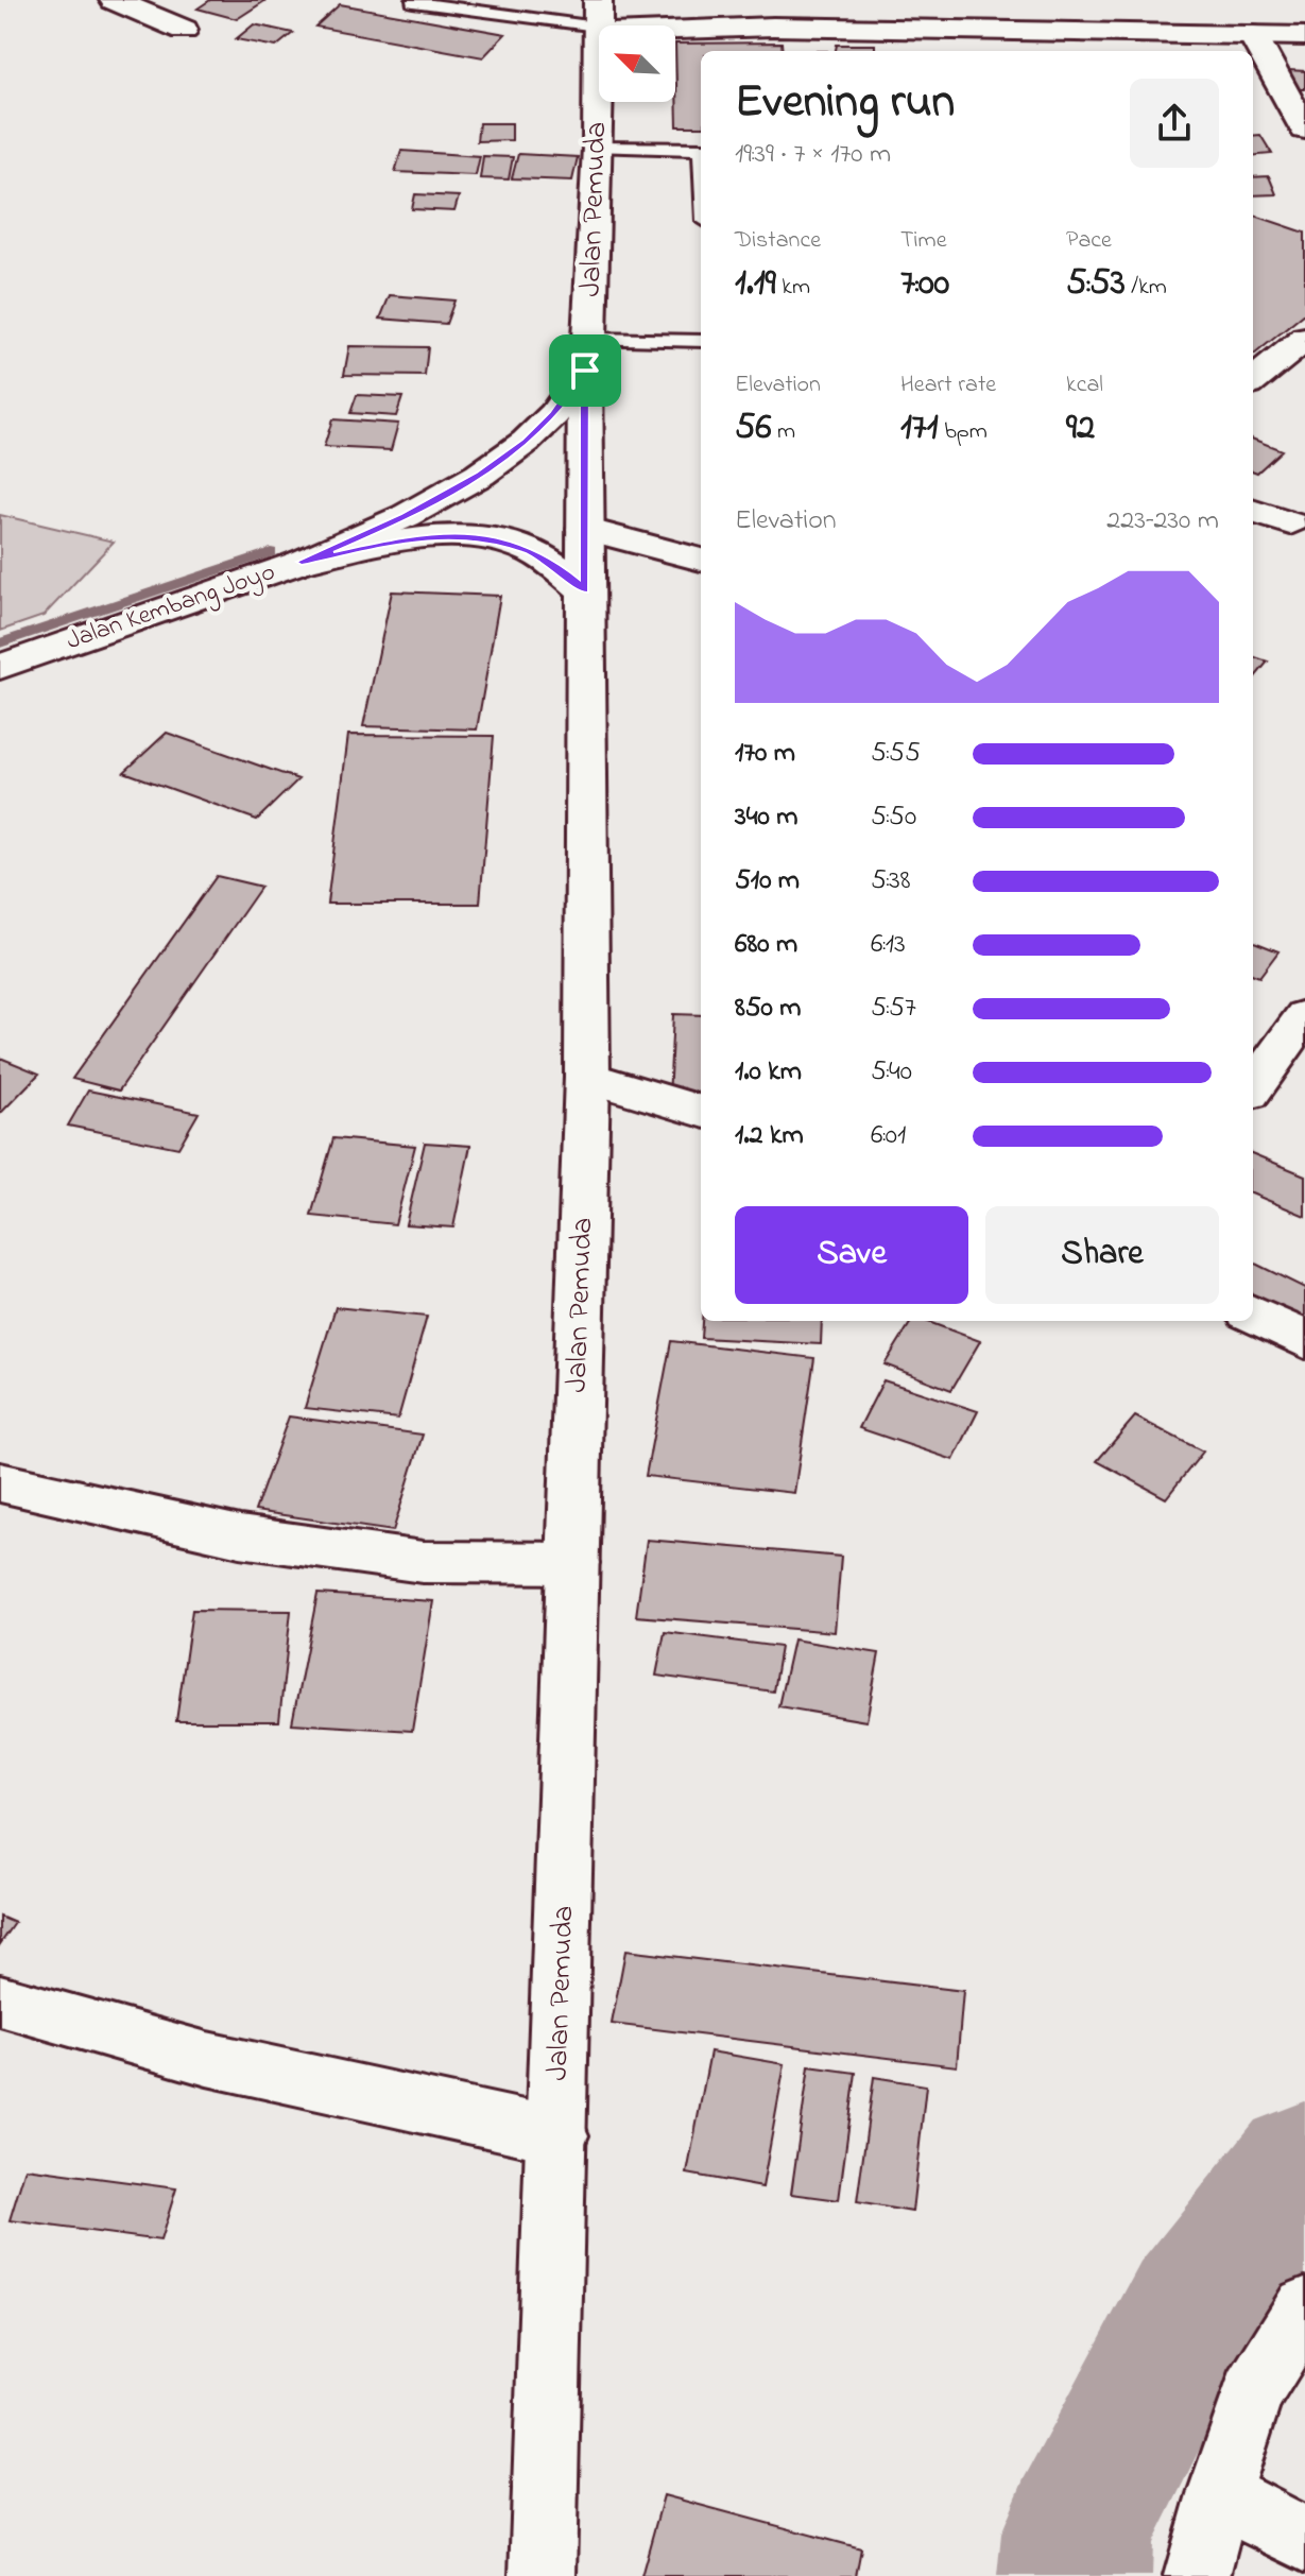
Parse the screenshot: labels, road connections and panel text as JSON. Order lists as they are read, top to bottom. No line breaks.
{"streets":{"main road":["Jalan Pemuda","Jalan Kembang Joyo"]},"crossings":[["Jalan Pemuda","Jalan Kembang Joyo"]],"north":"top left","page":{"heading":["Evening run","19:39 · 7 × 170 m"],"stats":[["Distance","1.19 km"],["Time","7:00"],["Pace","5:53 /km"],["Elevation","56 m"],["Heart rate","171 bpm"],["kcal","92"]],"chart":["Elevation","223–230 m"],"list":[{"name":"170 m","note":"5:55"},{"name":"340 m","note":"5:50"},{"name":"510 m","note":"5:38"},{"name":"680 m","note":"6:13"},{"name":"850 m","note":"5:57"},{"name":"1.0 km","note":"5:40"},{"name":"1.2 km","note":"6:01"}],"buttons":["Save","Share"]}}
